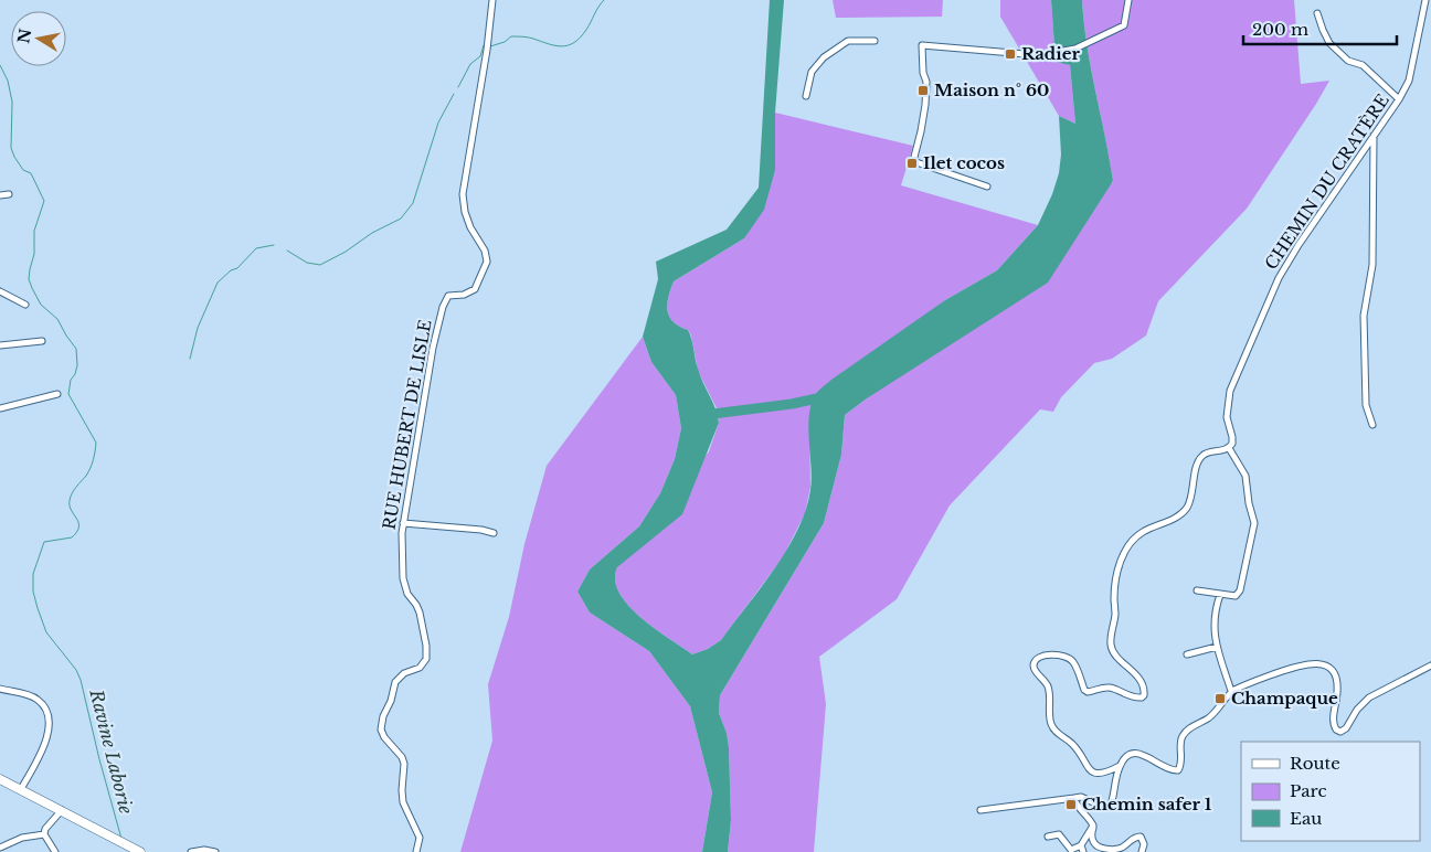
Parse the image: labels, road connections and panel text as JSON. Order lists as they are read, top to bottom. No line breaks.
{"streets":{"street":["CHEMIN DU CRATÈRE","RUE HUBERT DE LISLE"]},"water":["Ravine Laborie"],"places":{"transit":["Radier","Maison n° 60","Ilet cocos","Champaque","Chemin safer 1"]},"legend":["Route","Parc","Eau"],"scale_bar":"200 m","north":"left"}
